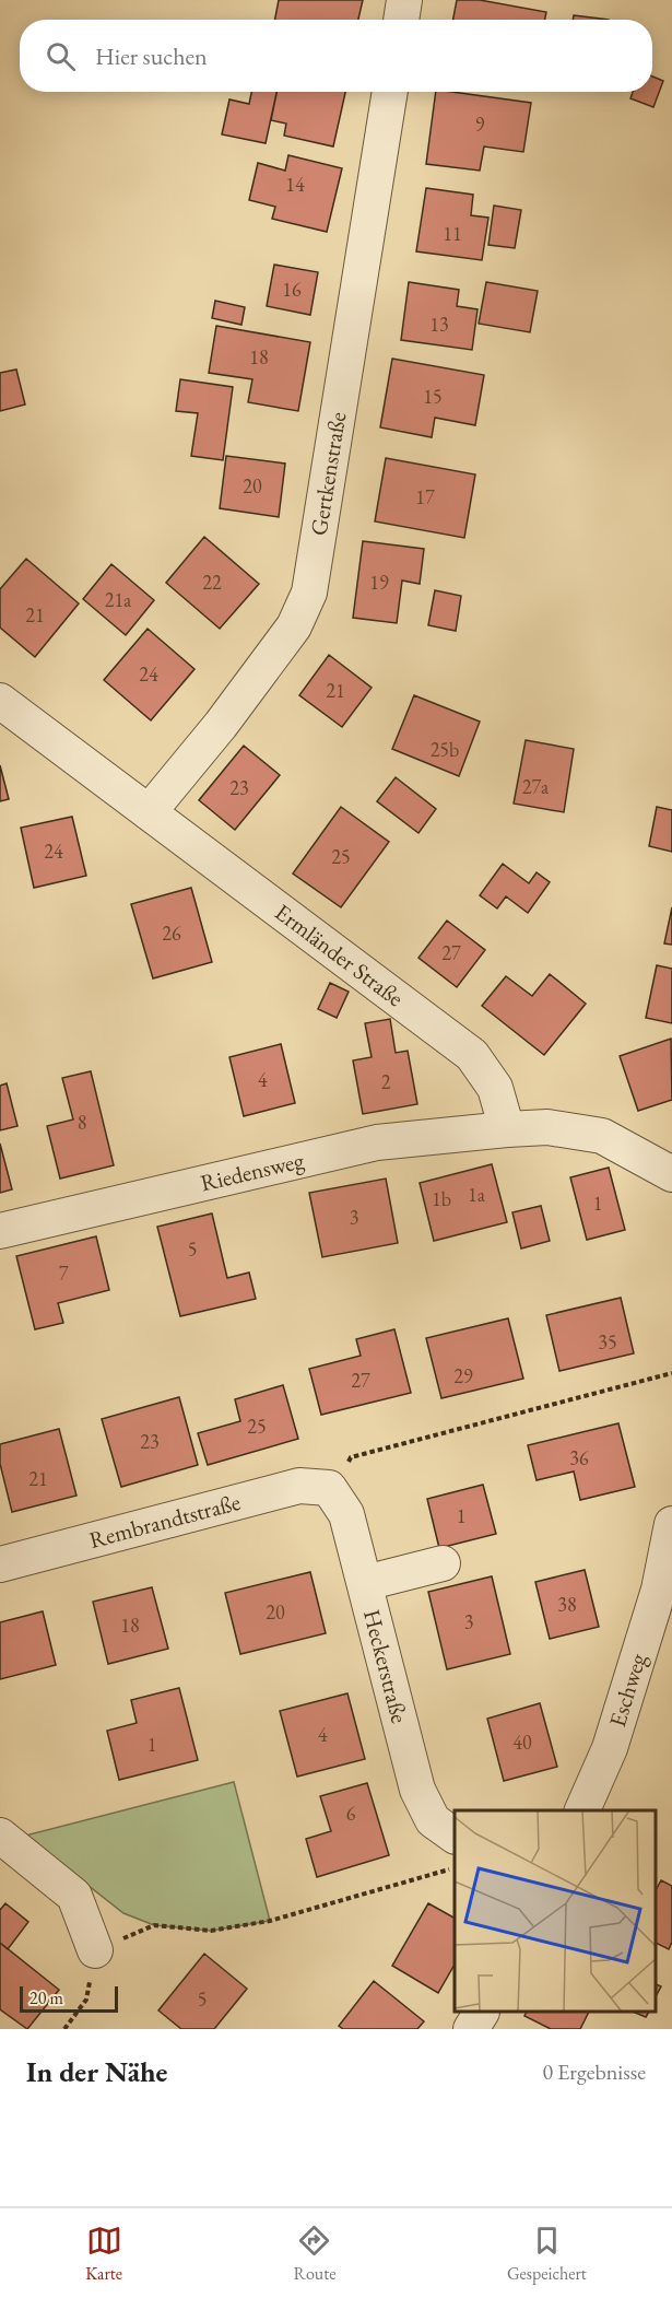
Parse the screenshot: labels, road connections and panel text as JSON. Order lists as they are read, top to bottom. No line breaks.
{"streets":{"street":["Gertkenstraße","Ermländer Straße","Riedensweg","Rembrandtstraße","Heckerstraße","Eschweg"]},"crossings":[["Gertkenstraße","Ermländer Straße"],["Ermländer Straße","Riedensweg"],["Rembrandtstraße","Heckerstraße"]],"house_numbers":["9","14","11","16","13","18","15","20","17","22","19","21a","21","24","21","25b","27a","23","24","25","26","27","4","2","8","1a","1b","1","3","5","7","35","29","27","25","23","36","21","1","38","20","3","18","4","40","1","6","5"],"scale_bar":"20 m","page":{"search":"Hier suchen","scale":"20 m","heading":["In der Nähe","0 Ergebnisse"],"nav":["Karte","Route","Gespeichert"]}}
